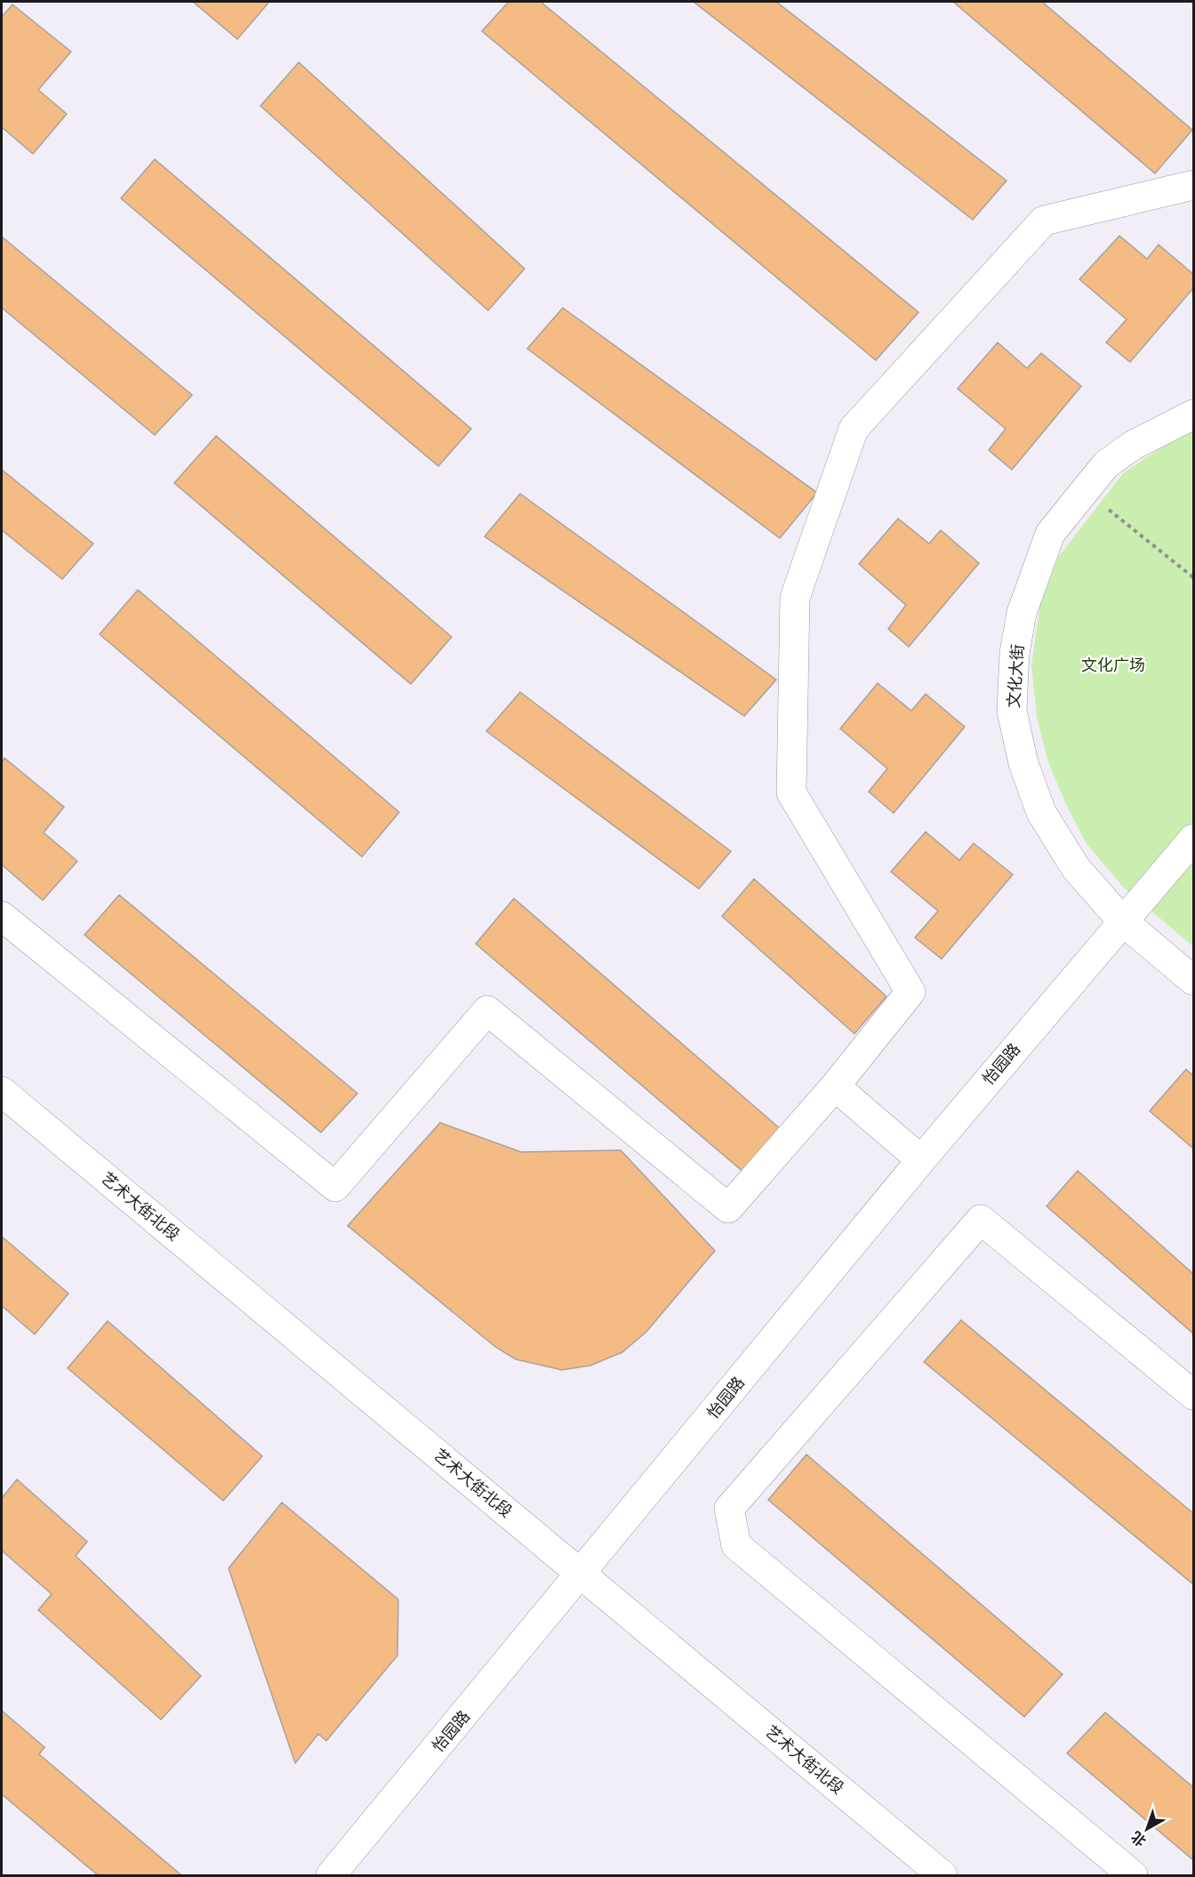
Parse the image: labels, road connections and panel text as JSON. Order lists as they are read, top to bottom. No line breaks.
{"streets":{"street":["文化大街","怡园路","艺术大街北段"]},"crossings":[["文化大街","怡园路"],["怡园路","艺术大街北段"]],"parks":["文化广场"],"north":"bottom left"}
